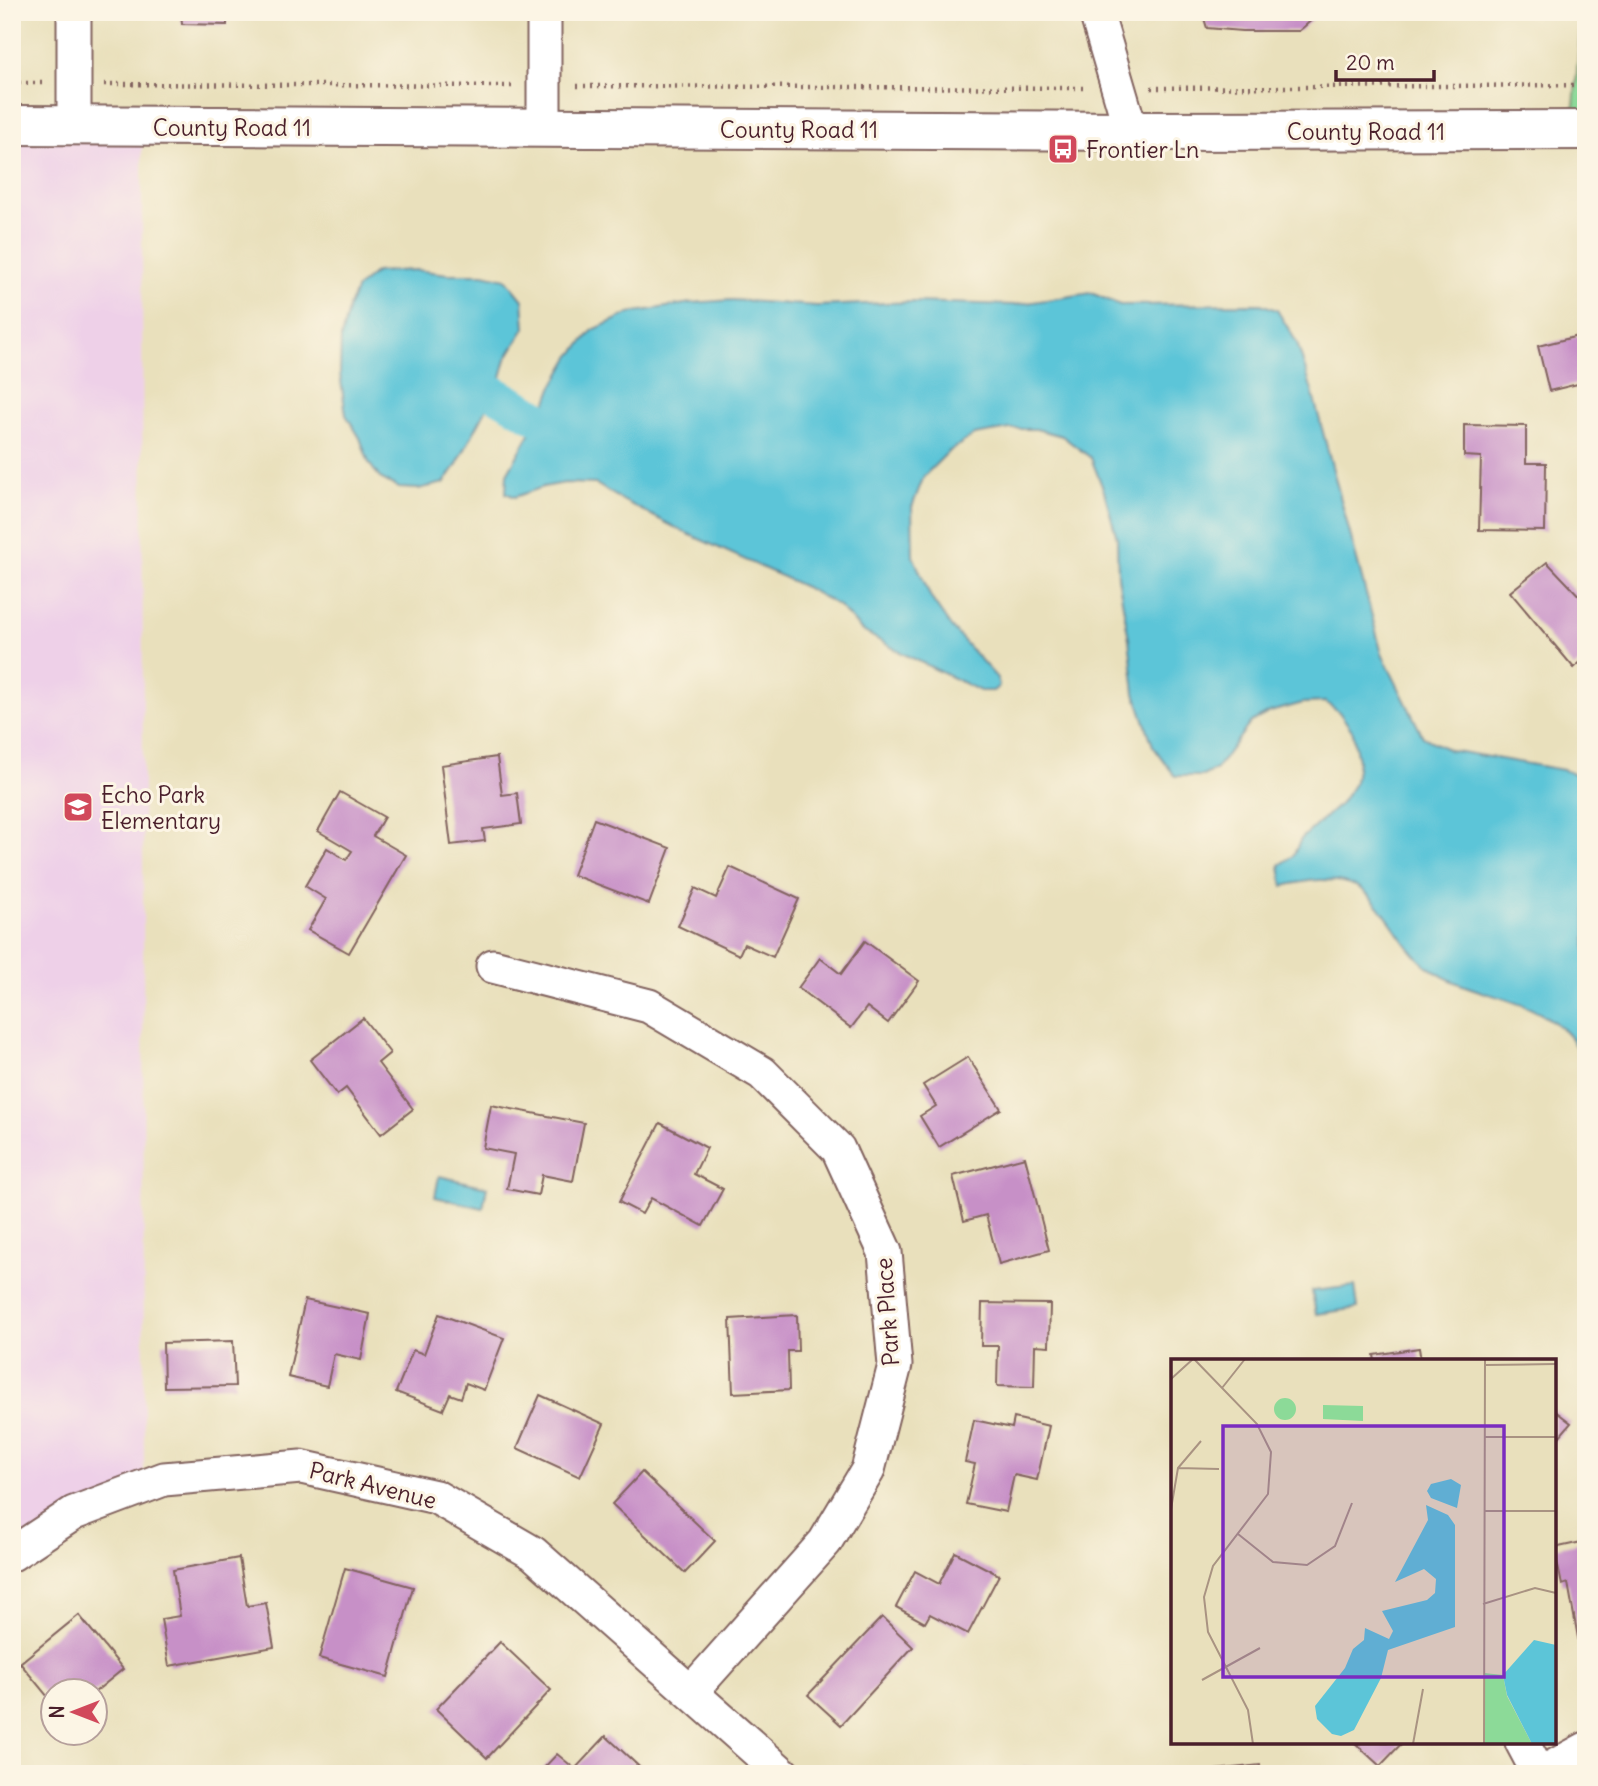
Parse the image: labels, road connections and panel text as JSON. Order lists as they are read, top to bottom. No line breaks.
{"streets":{"street":["County Road 11","Park Place","Park Avenue"]},"crossings":[["Park Place","Park Avenue"]],"places":{"bus stop":["Frontier Ln"],"school or university":["Echo Park Elementary"]},"scale_bar":"20 m","north":"left"}
